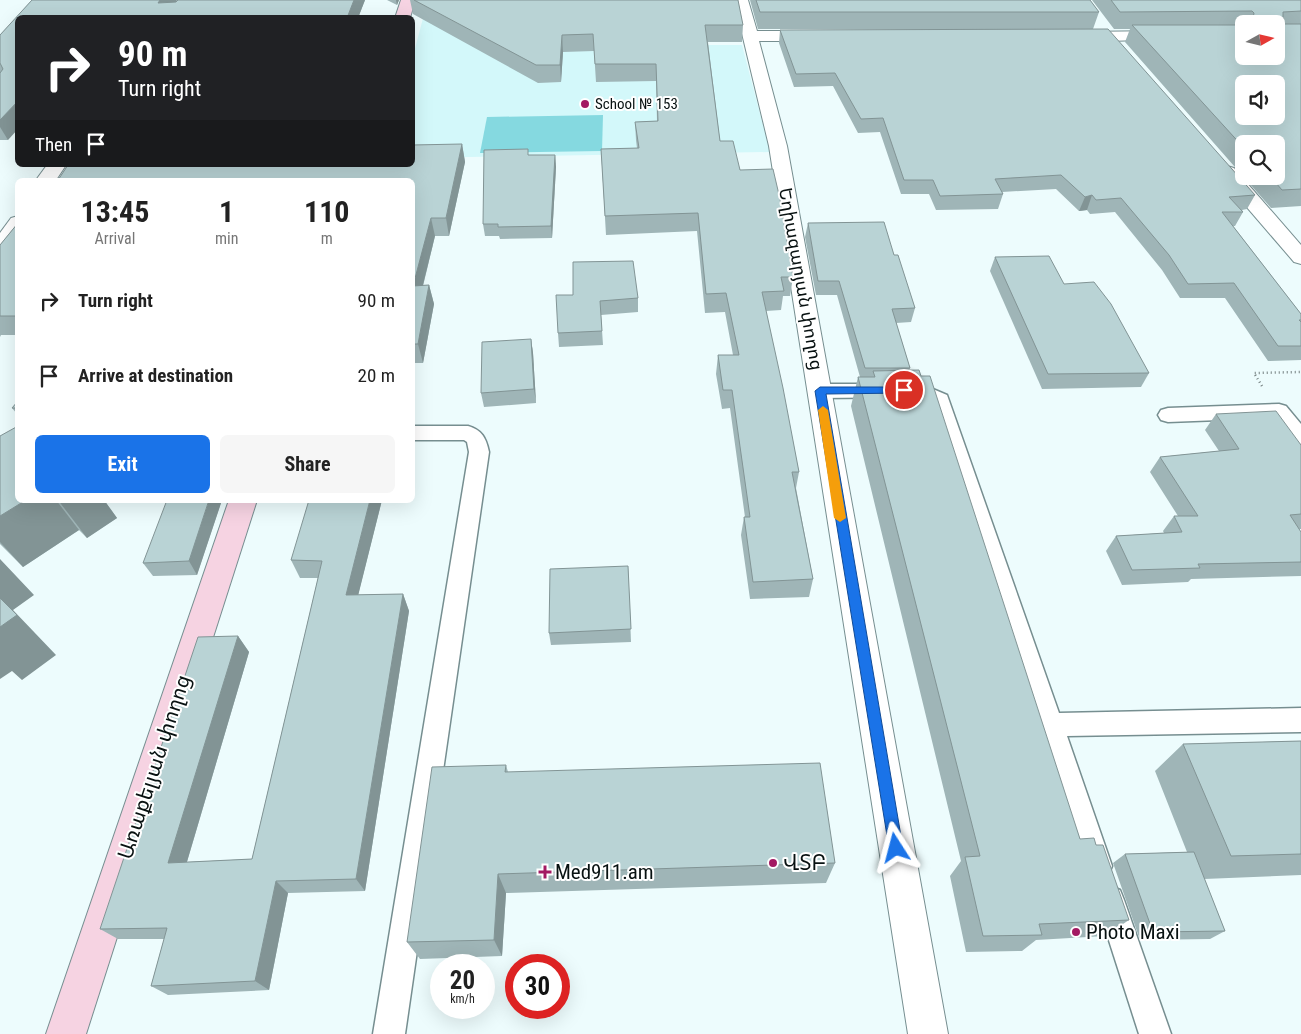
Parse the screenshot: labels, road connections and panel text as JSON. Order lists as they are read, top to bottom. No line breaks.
{"streets":{"street":["Եղիազարյան փողոց","Առաքելյան փողոց"]},"places":{"other":["School № 153","ՎՏԲ","Photo Maxi"],"health":["Med911.am"]},"north":"right","page":{"turn":["90 m","Turn right"],"then":"Then","eta":["13:45","Arrival","1","min","110","m"],"list":[{"name":"Turn right","value":"90 m"},{"name":"Arrive at destination","value":"20 m"}],"buttons":["Exit","Share"],"speed":"20 km/h","limit":"30"}}
